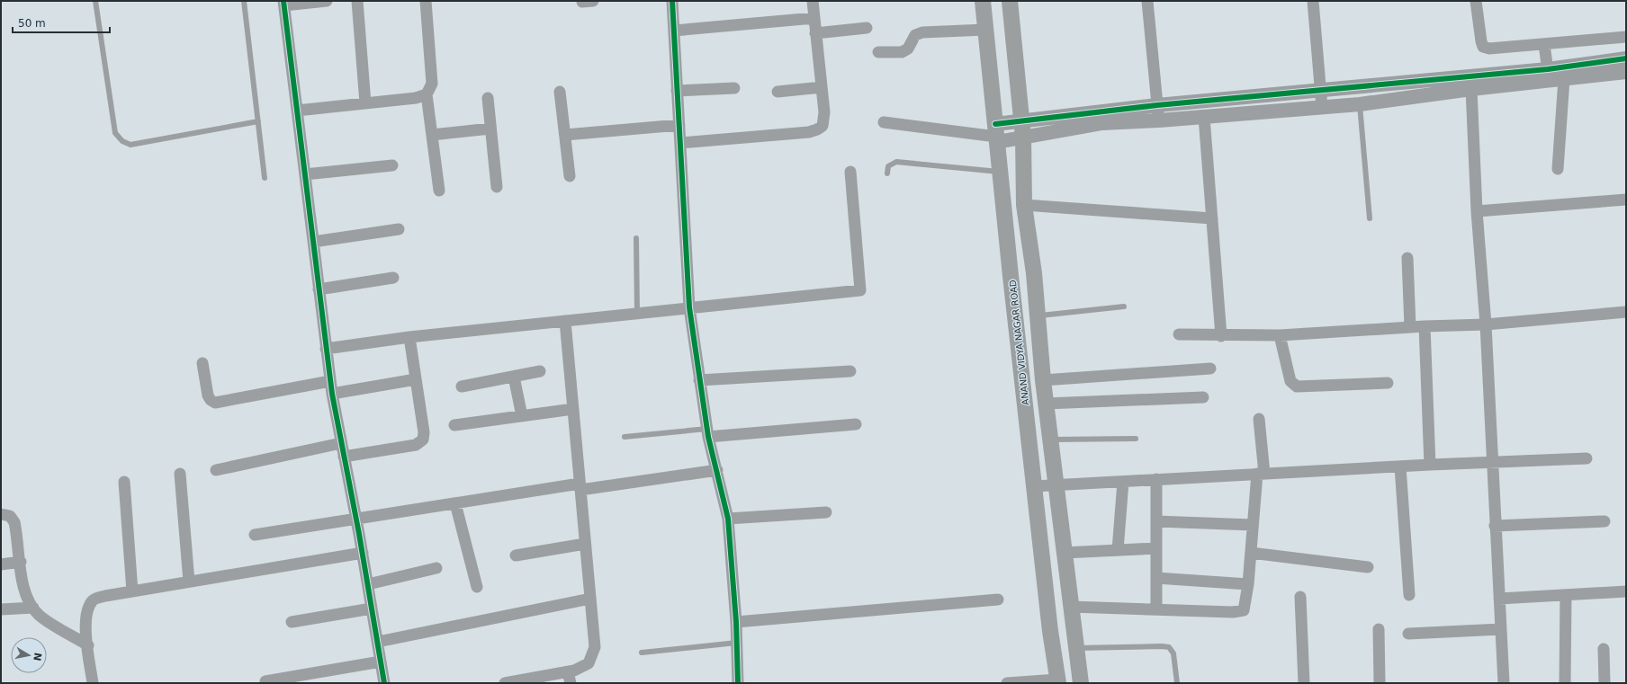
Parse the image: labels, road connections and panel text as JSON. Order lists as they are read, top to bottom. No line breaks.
{"streets":{"main road":["ANAND VIDYA NAGAR ROAD"]},"scale_bar":"50 m","north":"right"}
